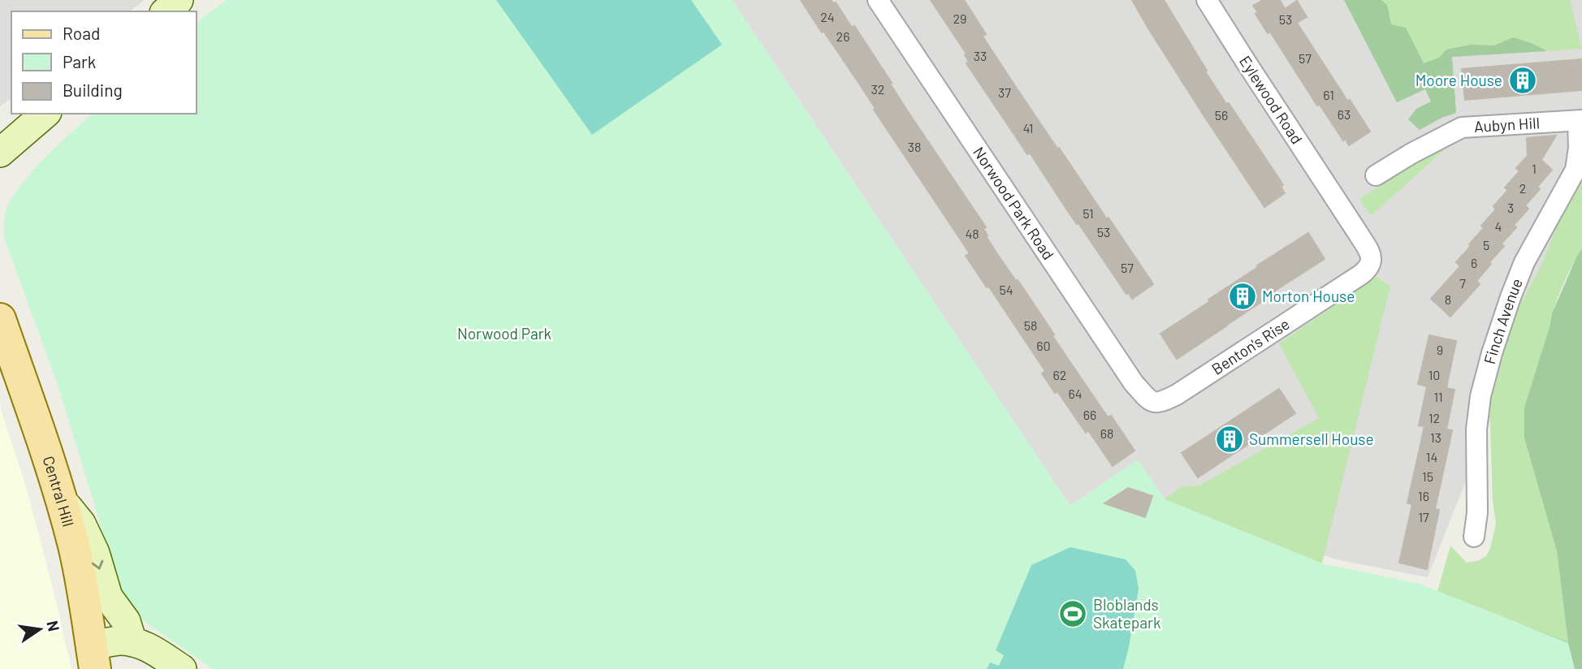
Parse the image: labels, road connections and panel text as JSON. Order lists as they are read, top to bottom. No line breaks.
{"streets":{"main road":["Central Hill"],"street":["Eylewood Road","Aubyn Hill","Norwood Park Road","Finch Avenue","Benton's Rise"]},"crossings":[["Eylewood Road","Benton's Rise"],["Aubyn Hill","Finch Avenue"],["Norwood Park Road","Benton's Rise"]],"parks":["Norwood Park"],"places":{"building":["Moore House","Morton House","Summersell House"],"sports":["Bloblands Skatepark"]},"house_numbers":["24","29","53","26","33","57","32","37","61","63","56","41","38","1","2","3","51","4","53","48","5","6","57","7","54","8","58","60","9","62","10","64","11","66","12","68","13","14","15","16","17"],"legend":["Road","Park","Building"],"north":"right"}
